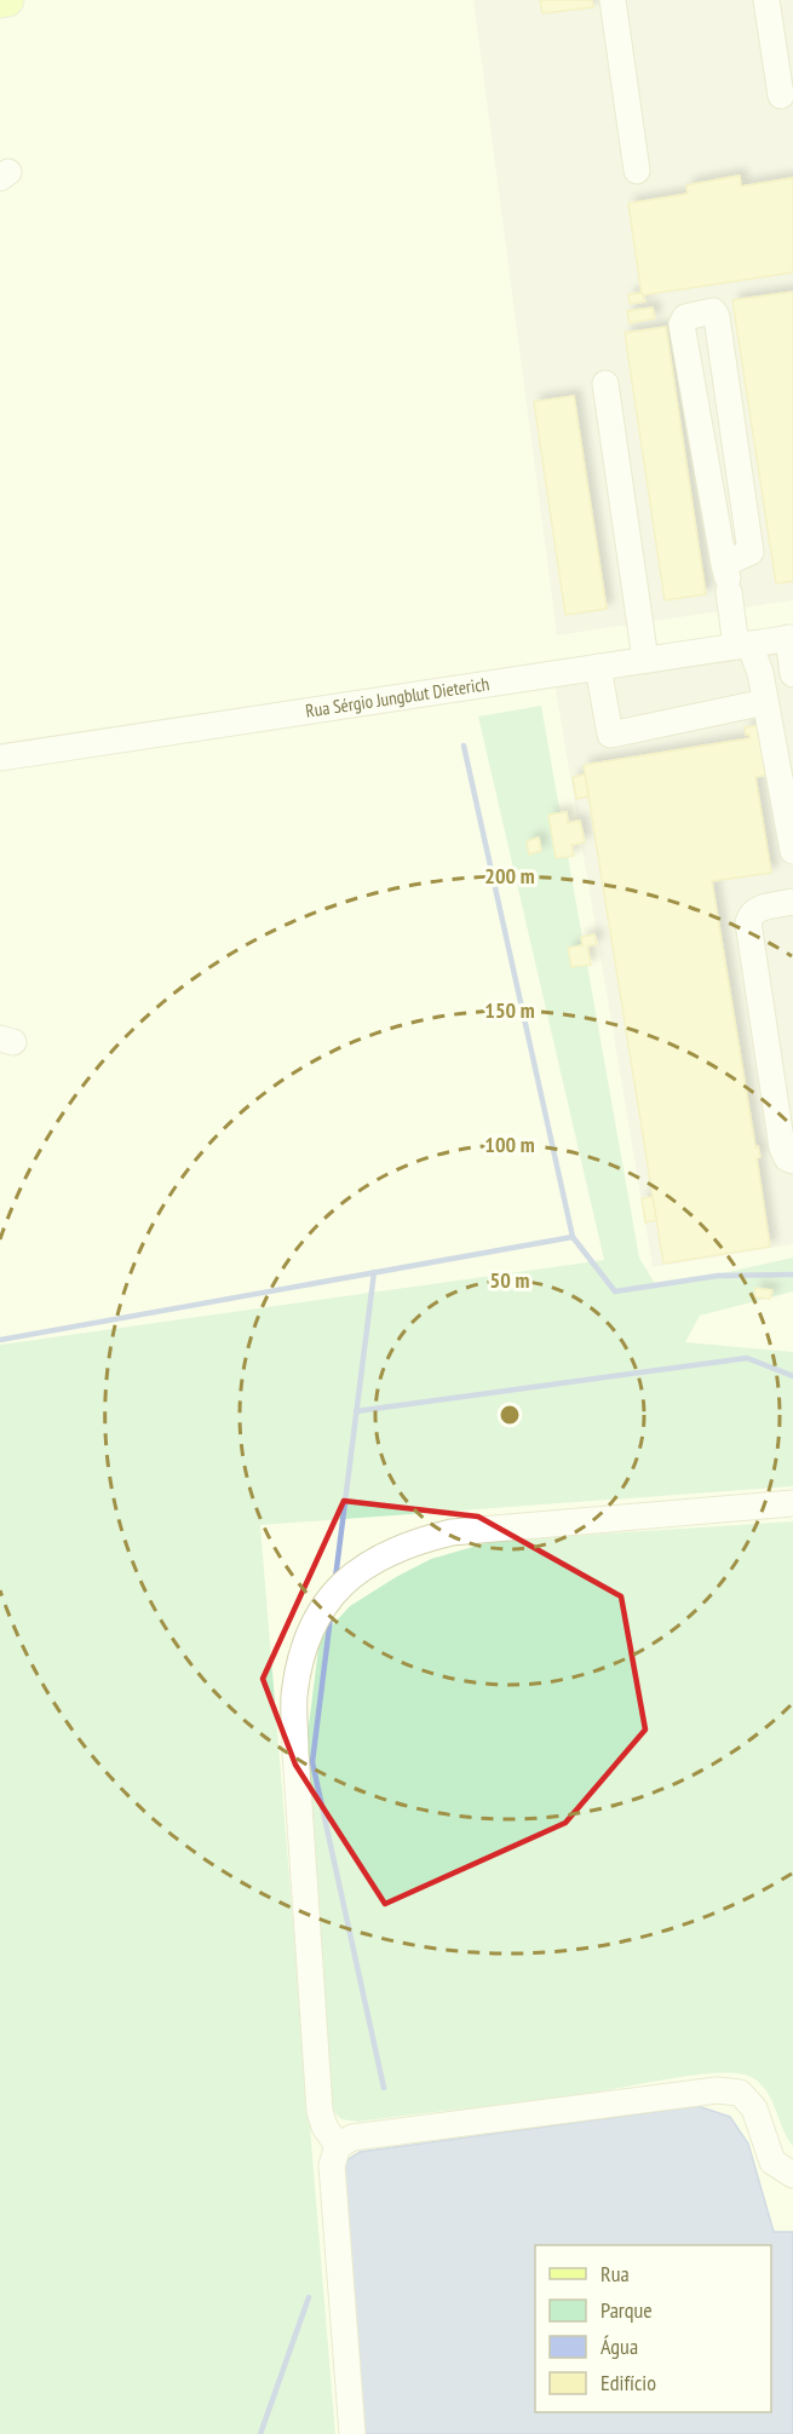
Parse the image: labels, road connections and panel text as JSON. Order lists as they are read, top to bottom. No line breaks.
{"streets":{"street":["Rua Sérgio Jungblut Dieterich"]},"legend":["Rua","Parque","Água","Edifício"],"rings":["200 m","150 m","100 m","50 m"]}
